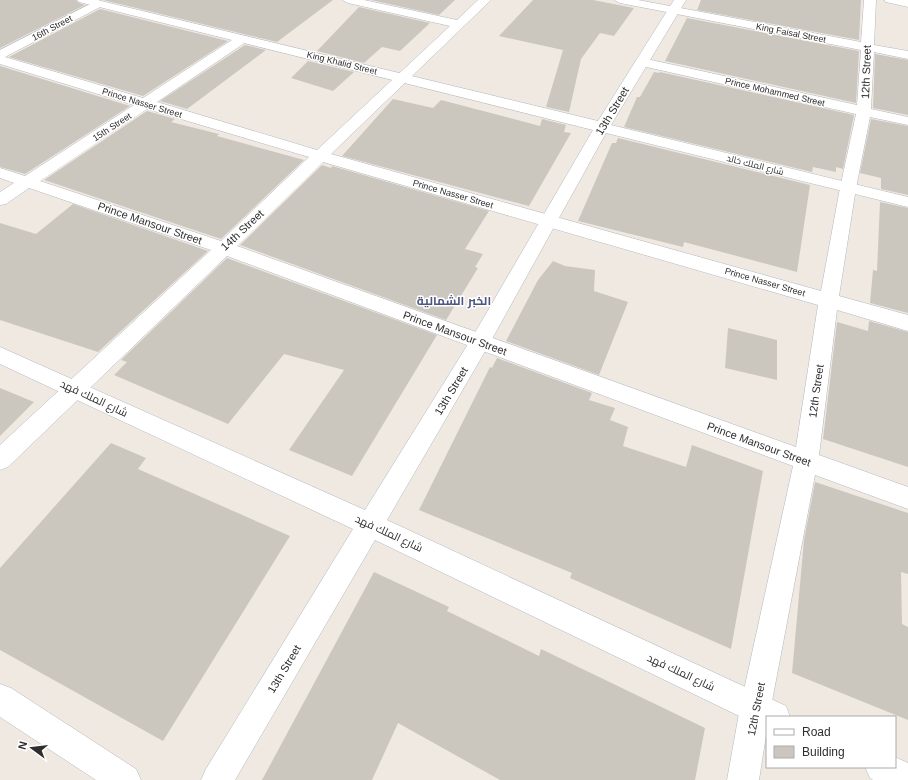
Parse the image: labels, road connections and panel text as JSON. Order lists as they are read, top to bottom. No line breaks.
{"streets":{"street":["16th Street","King Faisal Street","King Khalid Street","12th Street","Prince Mohammed Street","Prince Nasser Street","13th Street","15th Street","شارع الملك خالد","Prince Mansour Street","14th Street","شارع الملك فهد"]},"crossings":[["16th Street","King Khalid Street"],["King Faisal Street","12th Street"],["King Faisal Street","13th Street"],["King Khalid Street","13th Street"],["King Khalid Street","15th Street"],["King Khalid Street","شارع الملك خالد"],["King Khalid Street","14th Street"],["12th Street","Prince Mohammed Street"],["12th Street","Prince Nasser Street"],["12th Street","شارع الملك خالد"],["12th Street","Prince Mansour Street"],["12th Street","شارع الملك فهد"],["Prince Mohammed Street","13th Street"],["Prince Nasser Street","13th Street"],["Prince Nasser Street","15th Street"],["Prince Nasser Street","14th Street"],["13th Street","شارع الملك خالد"],["13th Street","Prince Mansour Street"],["13th Street","شارع الملك فهد"],["15th Street","Prince Mansour Street"],["Prince Mansour Street","14th Street"],["14th Street","شارع الملك فهد"]],"districts":["الخبر الشمالية"],"legend":["Road","Building"],"north":"left"}
